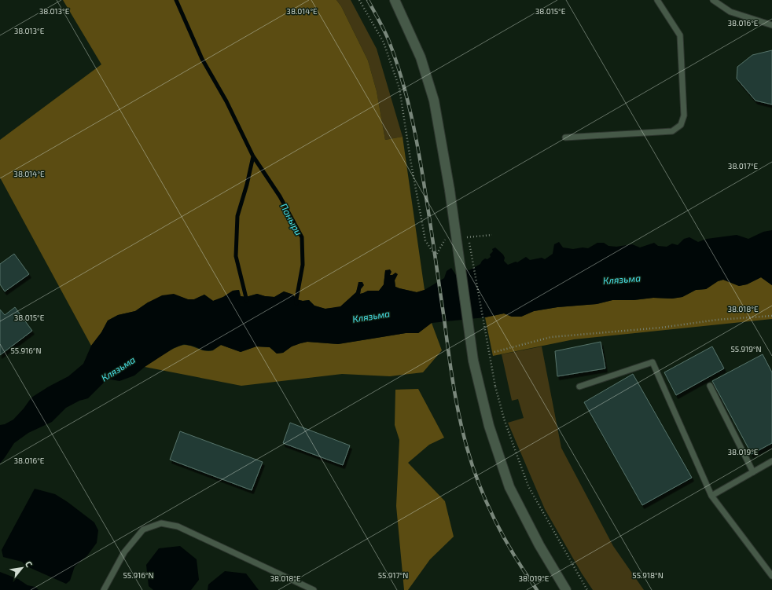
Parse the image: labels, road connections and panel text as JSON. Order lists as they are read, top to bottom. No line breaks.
{"water":["Поныри","Клязьма"],"north":"top right","coordinates":["38.013°E","38.014°E","38.015°E","38.016°E","38.017°E","38.018°E","55.919°N","55.916°N","38.019°E","55.917°N","55.918°N"]}
